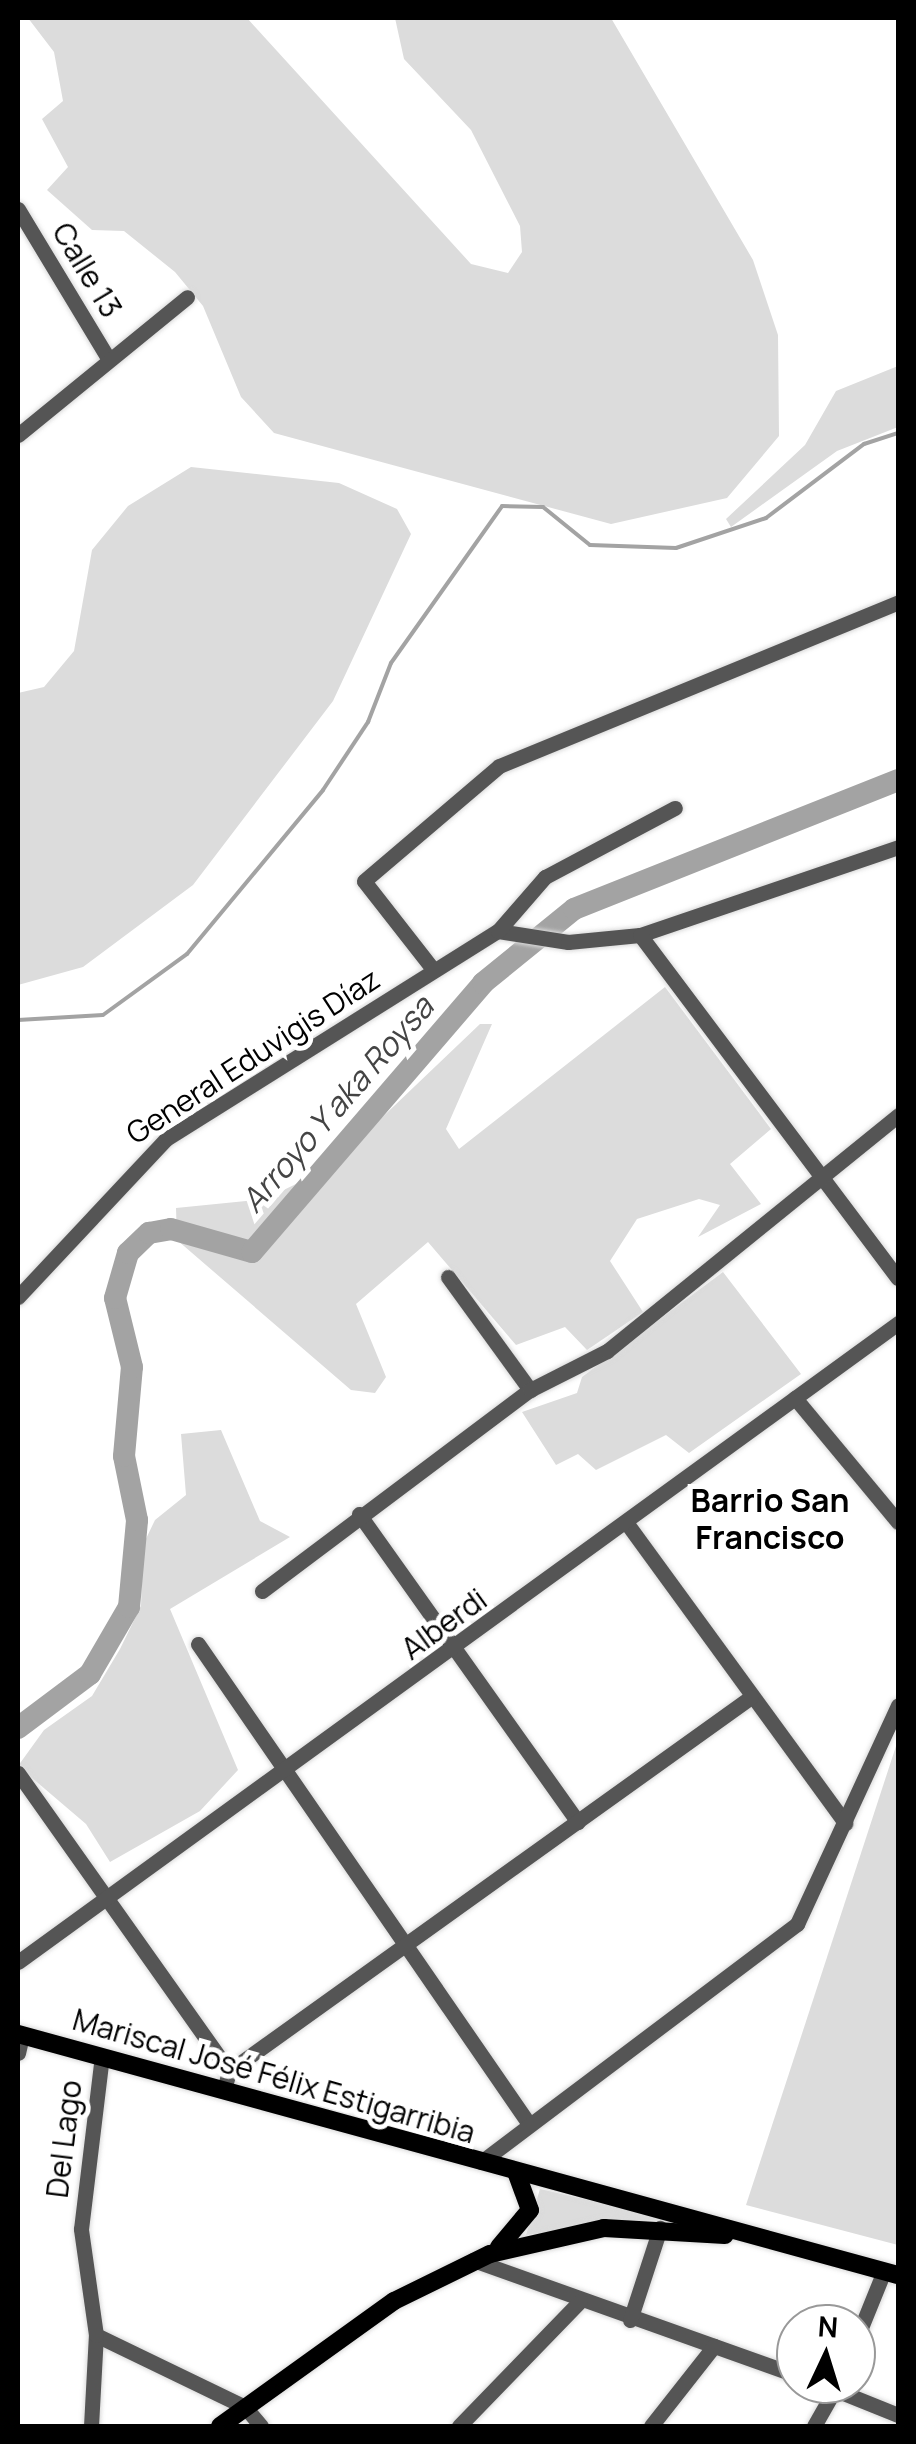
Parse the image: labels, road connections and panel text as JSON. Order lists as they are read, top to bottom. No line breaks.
{"streets":{"main road":["Mariscal José Félix Estigarribia"],"street":["Calle 13","General Eduvigis Díaz","Alberdi","Del Lago"]},"crossings":[["Mariscal José Félix Estigarribia","Del Lago"]],"districts":["Barrio San Francisco"],"water":["Arroyo Y aka Roysa"],"north":"top"}
